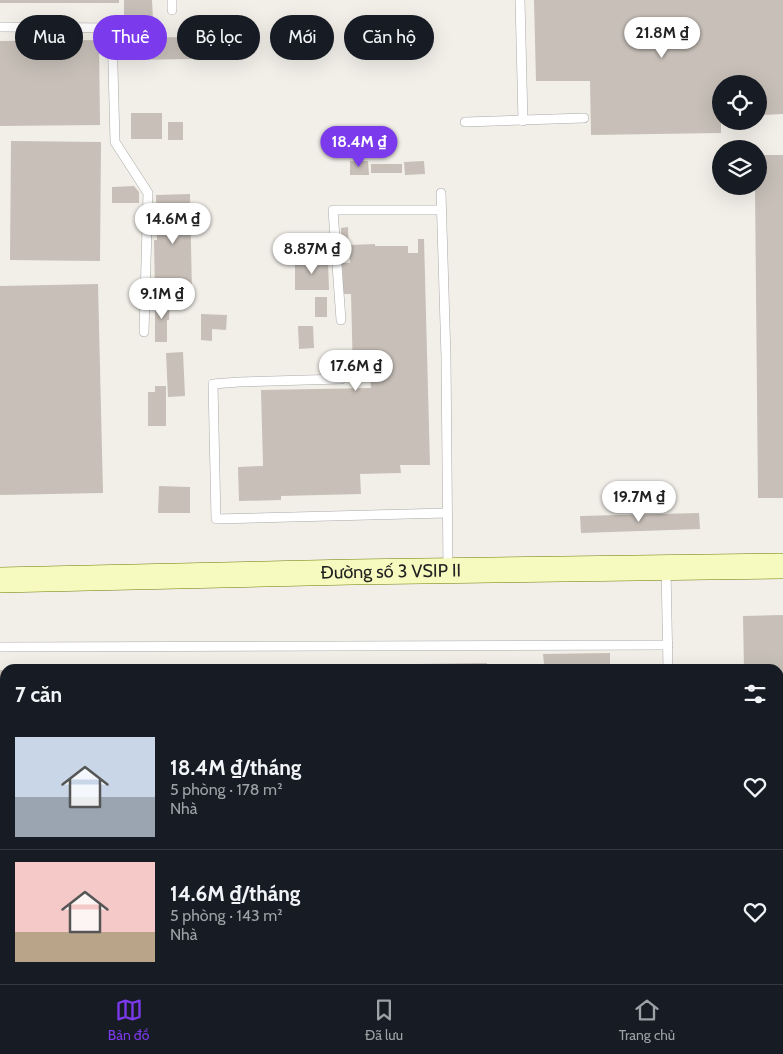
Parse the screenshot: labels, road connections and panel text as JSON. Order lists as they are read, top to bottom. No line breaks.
{"streets":{"street":["Đường số 3 VSIP II"]},"page":{"chip":["Mua","Thuê","Bộ lọc","Mới","Căn hộ"],"price":["21.8M ₫","18.4M ₫","14.6M ₫","8.87M ₫","9.1M ₫","17.6M ₫","19.7M ₫"],"heading":"7 căn","list":[{"name":"18.4M ₫/tháng","note":"5 phòng · 178 m² · Nhà"},{"name":"14.6M ₫/tháng","note":"5 phòng · 143 m² · Nhà"}],"tabs":["Bản đồ","Đã lưu","Trang chủ"]}}
